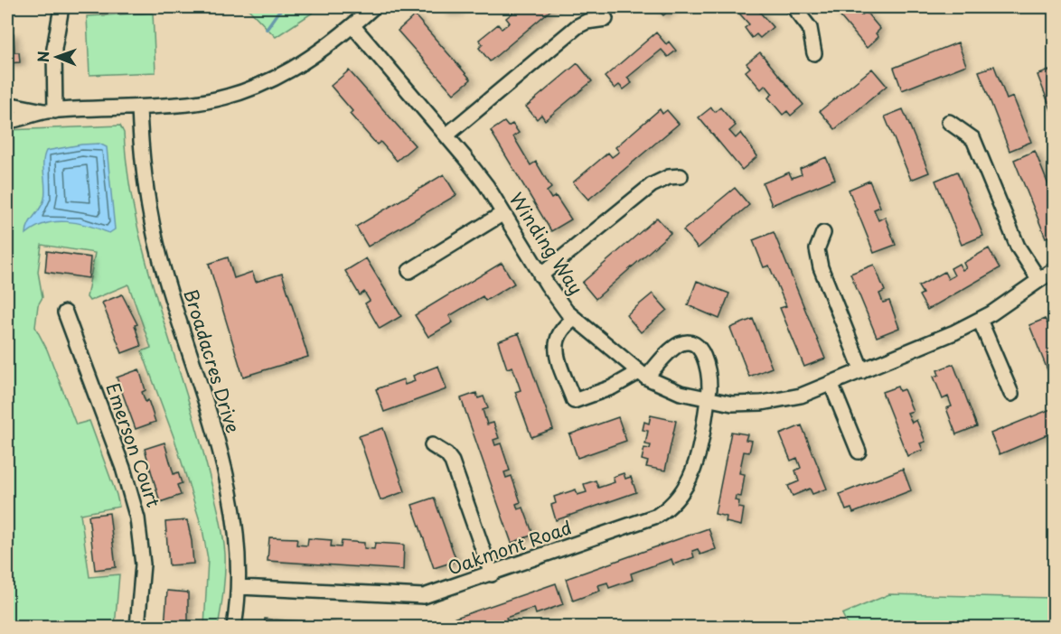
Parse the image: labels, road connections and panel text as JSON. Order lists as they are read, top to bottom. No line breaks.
{"streets":{"street":["Winding Way","Broadacres Drive","Emerson Court","Oakmont Road"]},"crossings":[["Winding Way","Oakmont Road"],["Broadacres Drive","Oakmont Road"]],"north":"left"}
